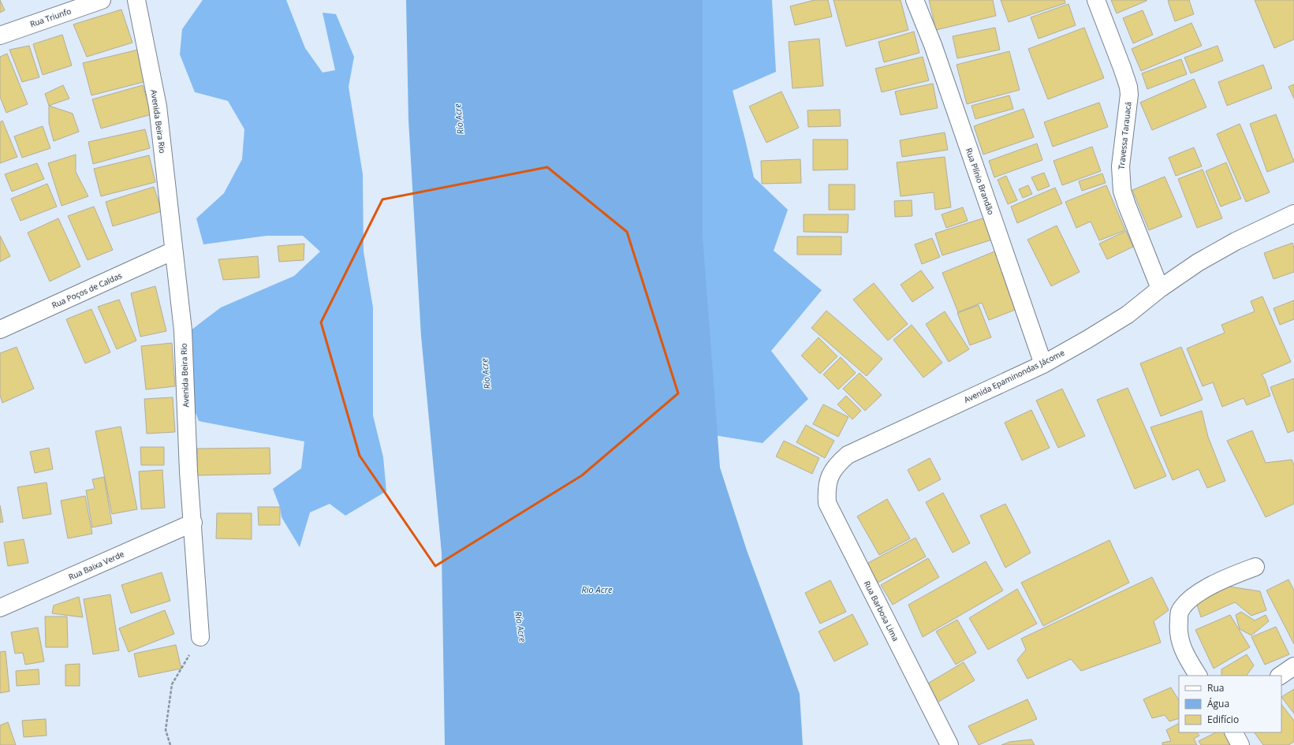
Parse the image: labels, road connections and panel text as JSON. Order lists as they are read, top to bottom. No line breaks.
{"streets":{"street":["Rua Triunfo","Avenida Beira Rio","Travessa Tarauacá","Rua Plínio Brandão","Rua Poços de Caldas","Avenida Epaminondas Jácome","Rua Baixa Verde","Rua Barbosa Lima"]},"crossings":[["Avenida Beira Rio","Rua Poços de Caldas"],["Avenida Beira Rio","Rua Baixa Verde"],["Travessa Tarauacá","Avenida Epaminondas Jácome"],["Rua Plínio Brandão","Avenida Epaminondas Jácome"],["Avenida Epaminondas Jácome","Rua Barbosa Lima"]],"water":["Río Acre","Rio Acre"],"legend":["Rua","Água","Edifício"]}
